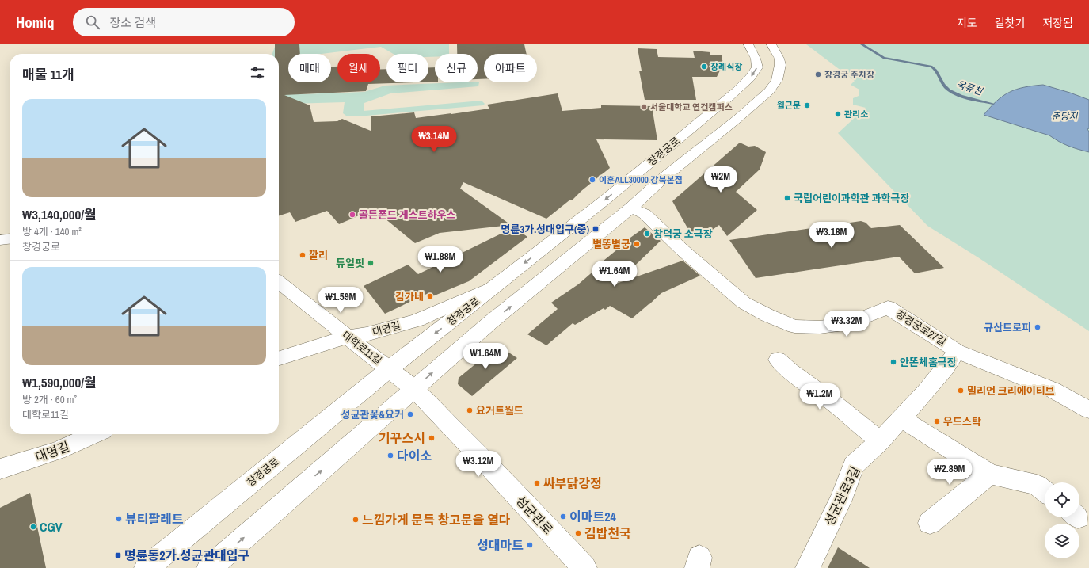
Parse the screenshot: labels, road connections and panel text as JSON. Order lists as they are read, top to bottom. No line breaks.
{"streets":{"main road":["창경궁로","창경궁로27길","대명길","대학로11길","성균관로3길","성균관로"]},"crossings":[["창경궁로","창경궁로27길"],["창경궁로","대명길"],["창경궁로","대학로11길"],["창경궁로","성균관로"],["창경궁로27길","성균관로3길"],["대명길","대학로11길"],["대학로11길","성균관로"]],"water":["옥류천","춘당지"],"places":{"other":["장례식장","창경궁 주차장","월근문","서울대학교 연건캠퍼스","관리소","이훈ALL30000 강북본점","국립어린이과학관 과학극장","골든폰드 게스트하우스","창덕궁 소극장","별똥별궁","깔리","듀얼핏","김가네","규산트로피","안똔체홉극장","밀리언 크리에이티브","요거트월드","성균관꽃&요커","우드스탁","기꾸스시","다이소","싸부닭강정","이마트24","뷰티팔레트","느낌가게 문득 창고문을 열다","CGV","김밥천국","성대마트"],"transit":["명륜3가.성대입구(중)","명륜동2가.성균관대입구"]},"page":{"header":"Homiq","search":"장소 검색","nav":["지도","길찾기","저장됨"],"chip":["매매","월세","필터","신규","아파트"],"heading":"매물 11개","list":[{"name":"₩3,140,000/월","note":"방 4개 · 140 m² · 창경궁로"},{"name":"₩1,590,000/월","note":"방 2개 · 60 m² · 대학로11길"}],"price":["₩3.14M","₩2M","₩3.18M","₩1.88M","₩1.64M","₩1.59M","₩3.32M","₩1.64M","₩1.2M","₩3.12M","₩2.89M"]}}
